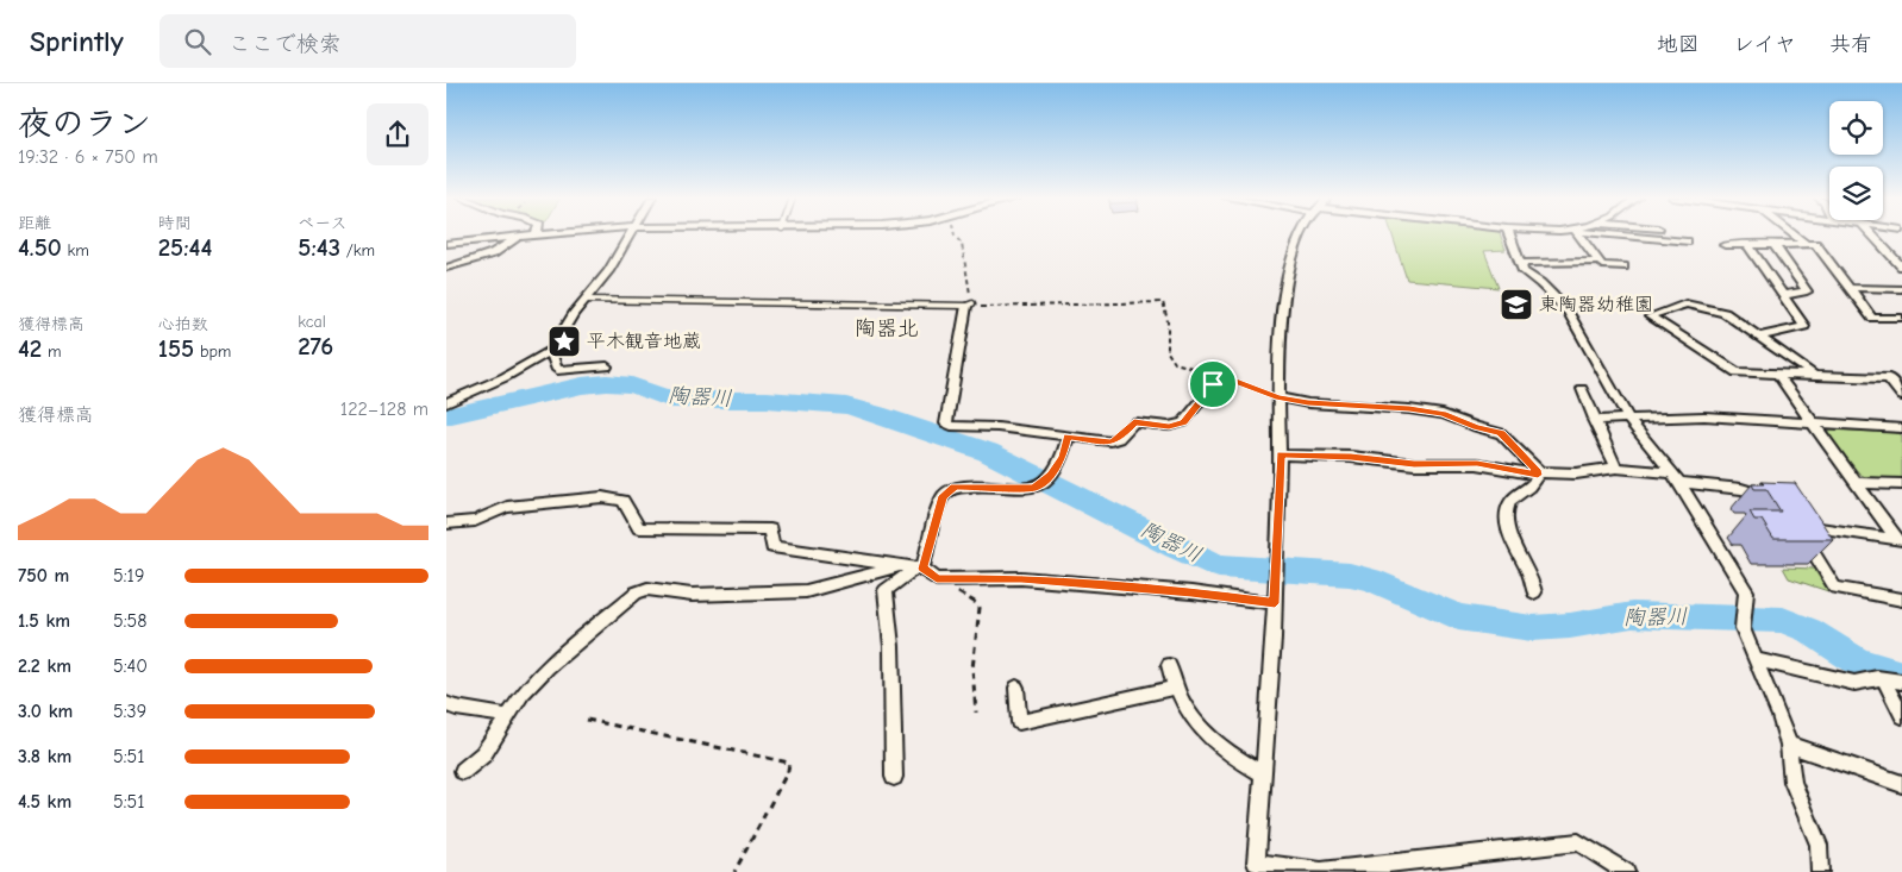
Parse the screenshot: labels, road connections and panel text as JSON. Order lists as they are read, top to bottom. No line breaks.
{"districts":["陶器北"],"water":["陶器川"],"places":{"school or university":["東陶器幼稚園"],"place":["平木観音地蔵"]},"page":{"header":"Sprintly","search":"ここで検索","nav":["地図","レイヤ","共有"],"heading":["夜のラン","19:32 · 6 × 750 m"],"stats":[["距離","4.50 km"],["時間","25:44"],["ペース","5:43 /km"],["獲得標高","42 m"],["心拍数","155 bpm"],["kcal","276"]],"chart":["獲得標高","122–128 m"],"list":[{"name":"750 m","note":"5:19"},{"name":"1.5 km","note":"5:58"},{"name":"2.2 km","note":"5:40"},{"name":"3.0 km","note":"5:39"},{"name":"3.8 km","note":"5:51"},{"name":"4.5 km","note":"5:51"}]}}
